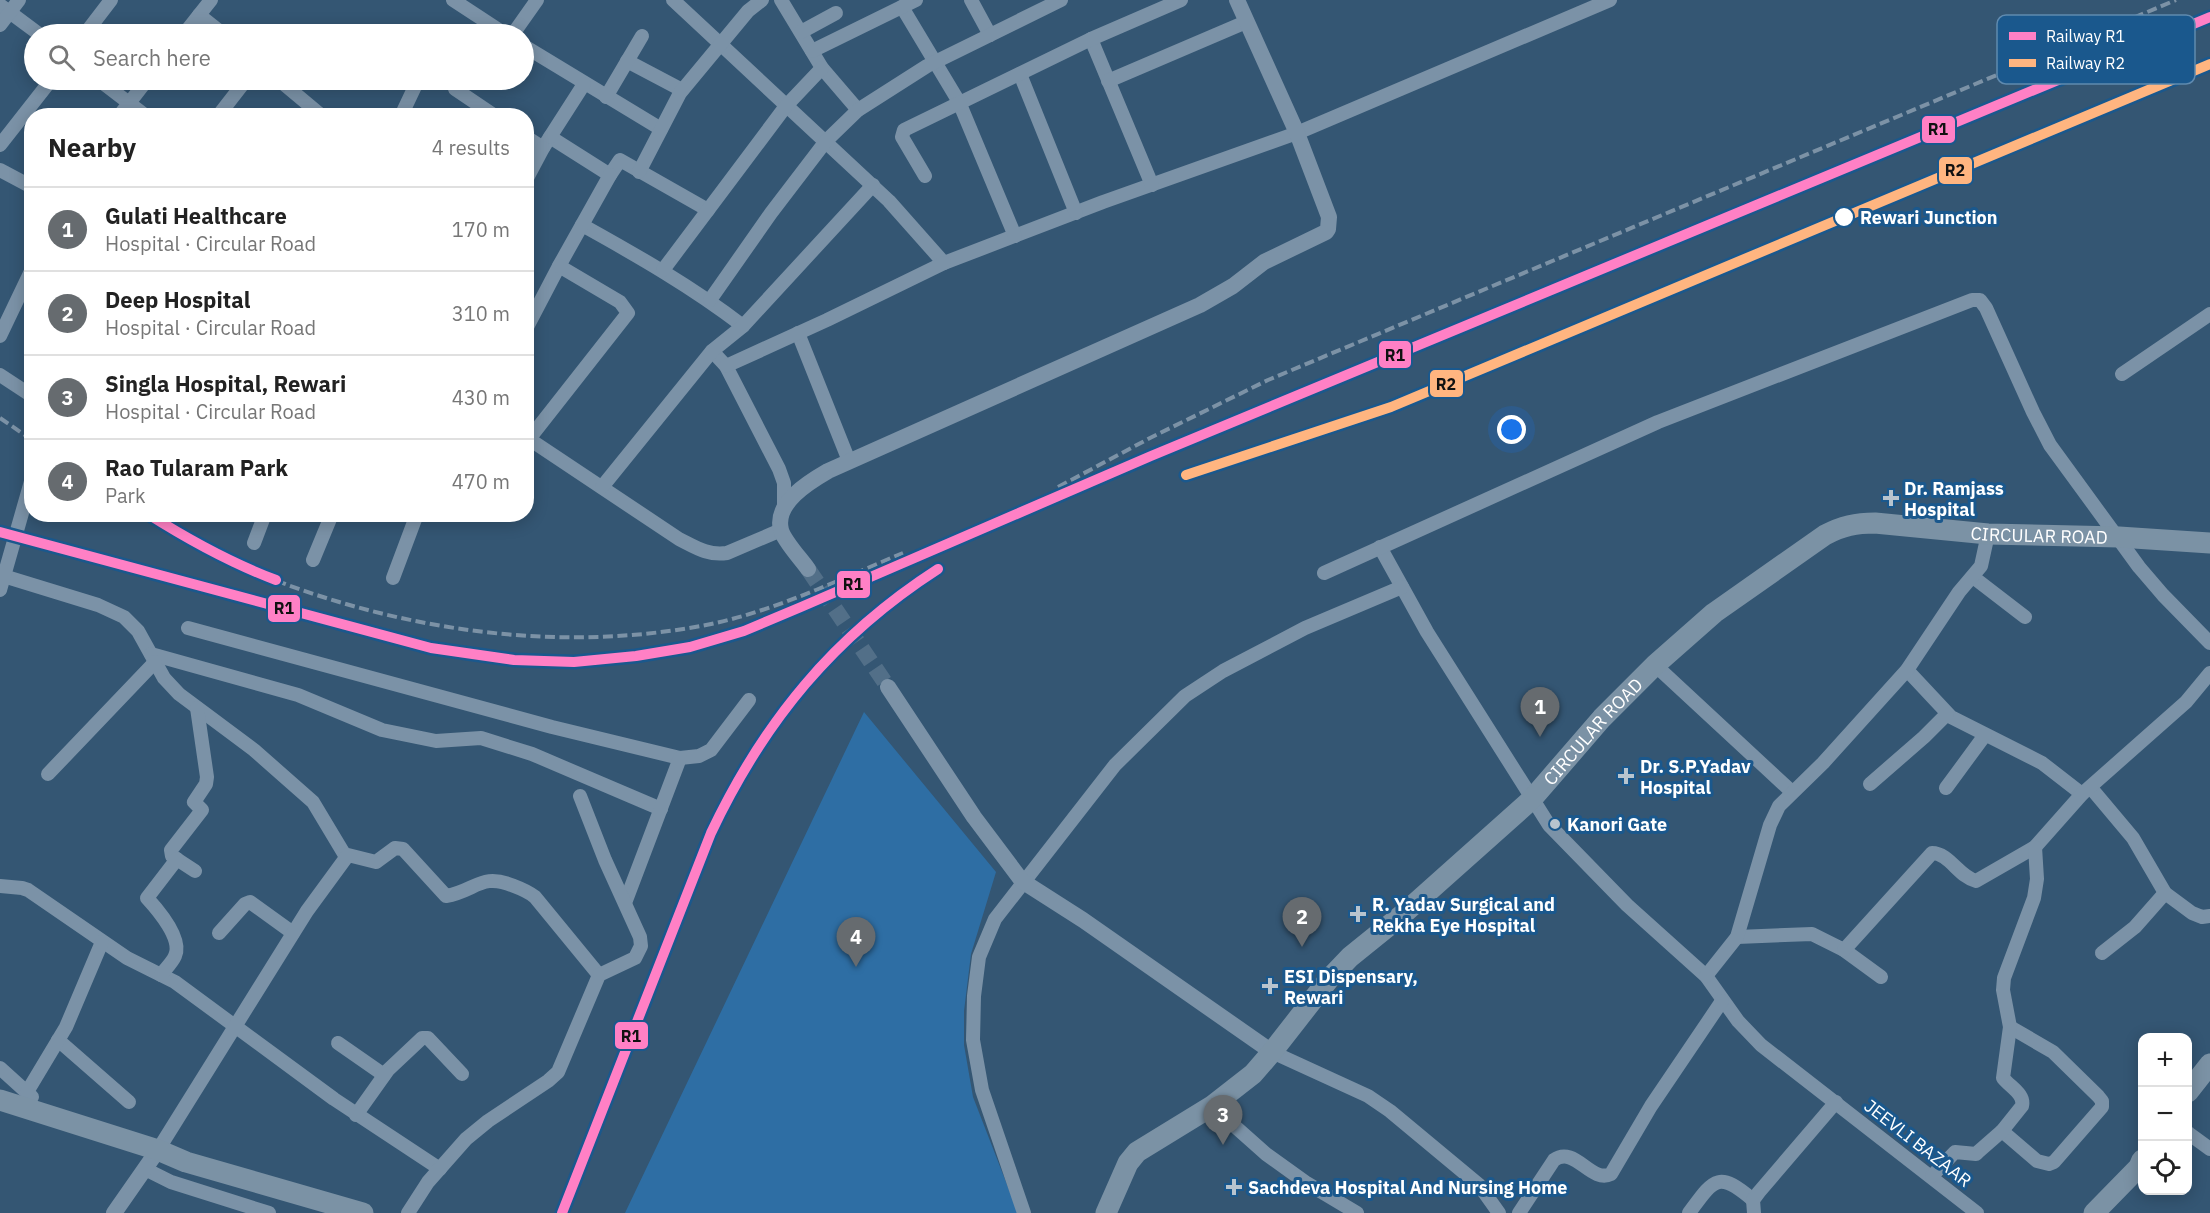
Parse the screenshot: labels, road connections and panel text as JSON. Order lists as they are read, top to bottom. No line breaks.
{"streets":{"main road":["CIRCULAR ROAD"],"street":["JEEVLI BAZAAR"]},"crossings":[["CIRCULAR ROAD","JEEVLI BAZAAR"]],"places":{"other":["Rewari Junction","Kanori Gate"],"health":["Dr. Ramjass Hospital","Dr. S.P.Yadav Hospital","R. Yadav Surgical and Rekha Eye Hospital","ESI Dispensary, Rewari","Sachdeva Hospital And Nursing Home"]},"lines":["rail line R1","rail line R2"],"legend":["Railway R1","Railway R2"],"page":{"search":"Search here","heading":["Nearby","4 results"],"list":[{"mark":"1","name":"Gulati Healthcare","note":"Hospital · Circular Road","value":"170 m"},{"mark":"2","name":"Deep Hospital","note":"Hospital · Circular Road","value":"310 m"},{"mark":"3","name":"Singla Hospital, Rewari","note":"Hospital · Circular Road","value":"430 m"},{"mark":"4","name":"Rao Tularam Park","note":"Park","value":"470 m"}],"pins":["1","2","4","3"],"map_buttons":["+","−"]}}
